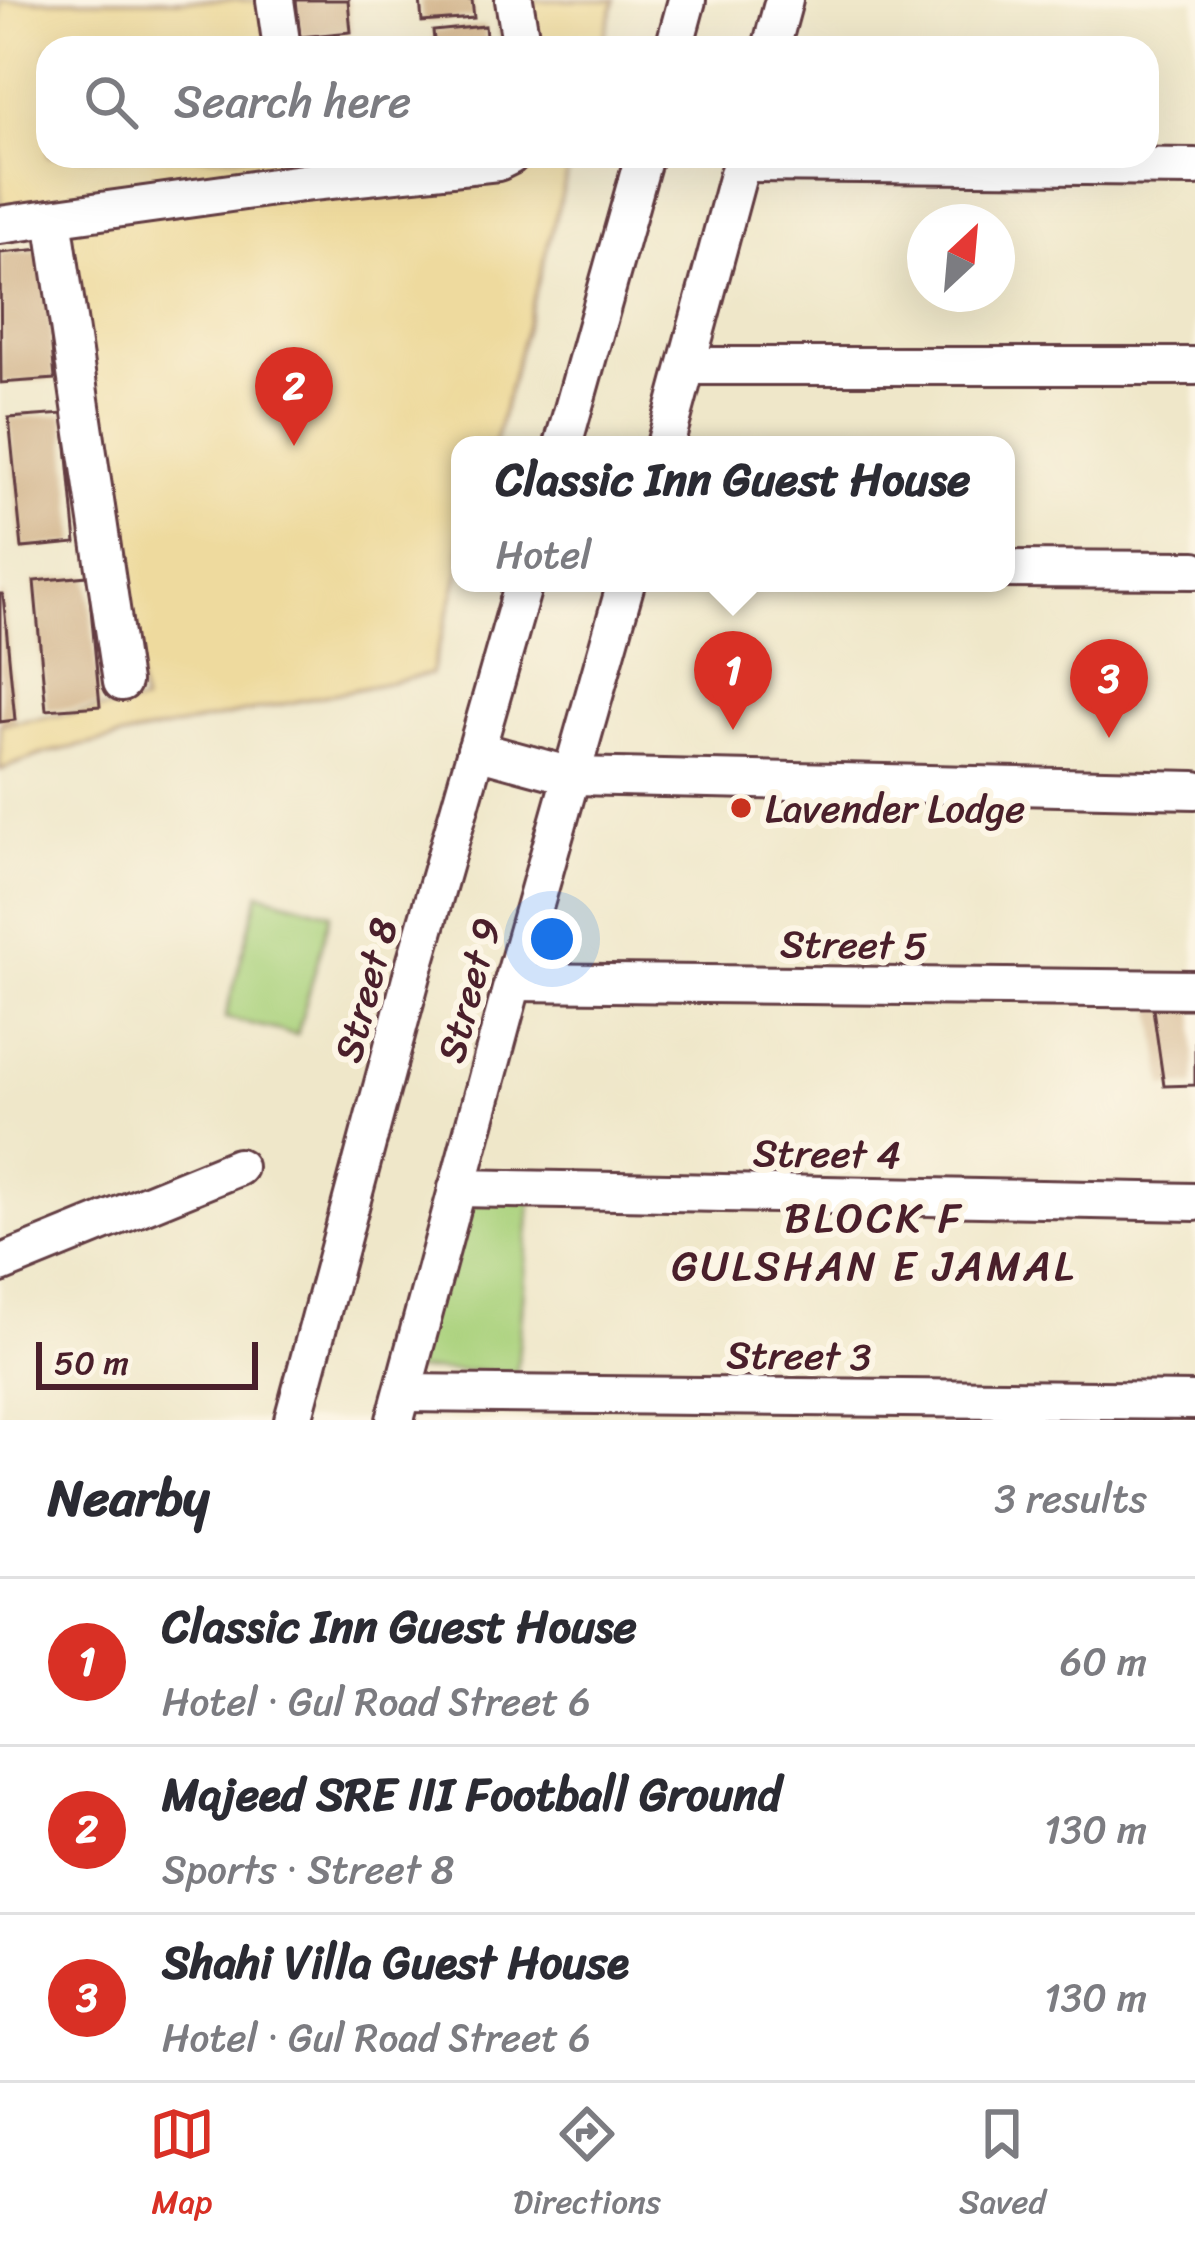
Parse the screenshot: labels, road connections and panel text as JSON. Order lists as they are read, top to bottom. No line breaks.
{"streets":{"street":["Street 5","Street 8","Street 9","Street 4","Street 3"]},"crossings":[["Street 5","Street 9"],["Street 9","Street 4"],["Street 9","Street 3"]],"districts":["BLOCK F GULSHAN E JAMAL"],"places":["Lavender Lodge"],"scale_bar":"50 m","north":"top right","page":{"search":"Search here","pins":["2","1","3"],"popup":["Classic Inn Guest House","Hotel"],"scale":"50 m","heading":["Nearby","3 results"],"list":[{"mark":"1","name":"Classic Inn Guest House","note":"Hotel · Gul Road Street 6","value":"60 m"},{"mark":"2","name":"Majeed SRE III Football Ground","note":"Sports · Street 8","value":"130 m"},{"mark":"3","name":"Shahi Villa Guest House","note":"Hotel · Gul Road Street 6","value":"130 m"}],"nav":["Map","Directions","Saved"]}}
